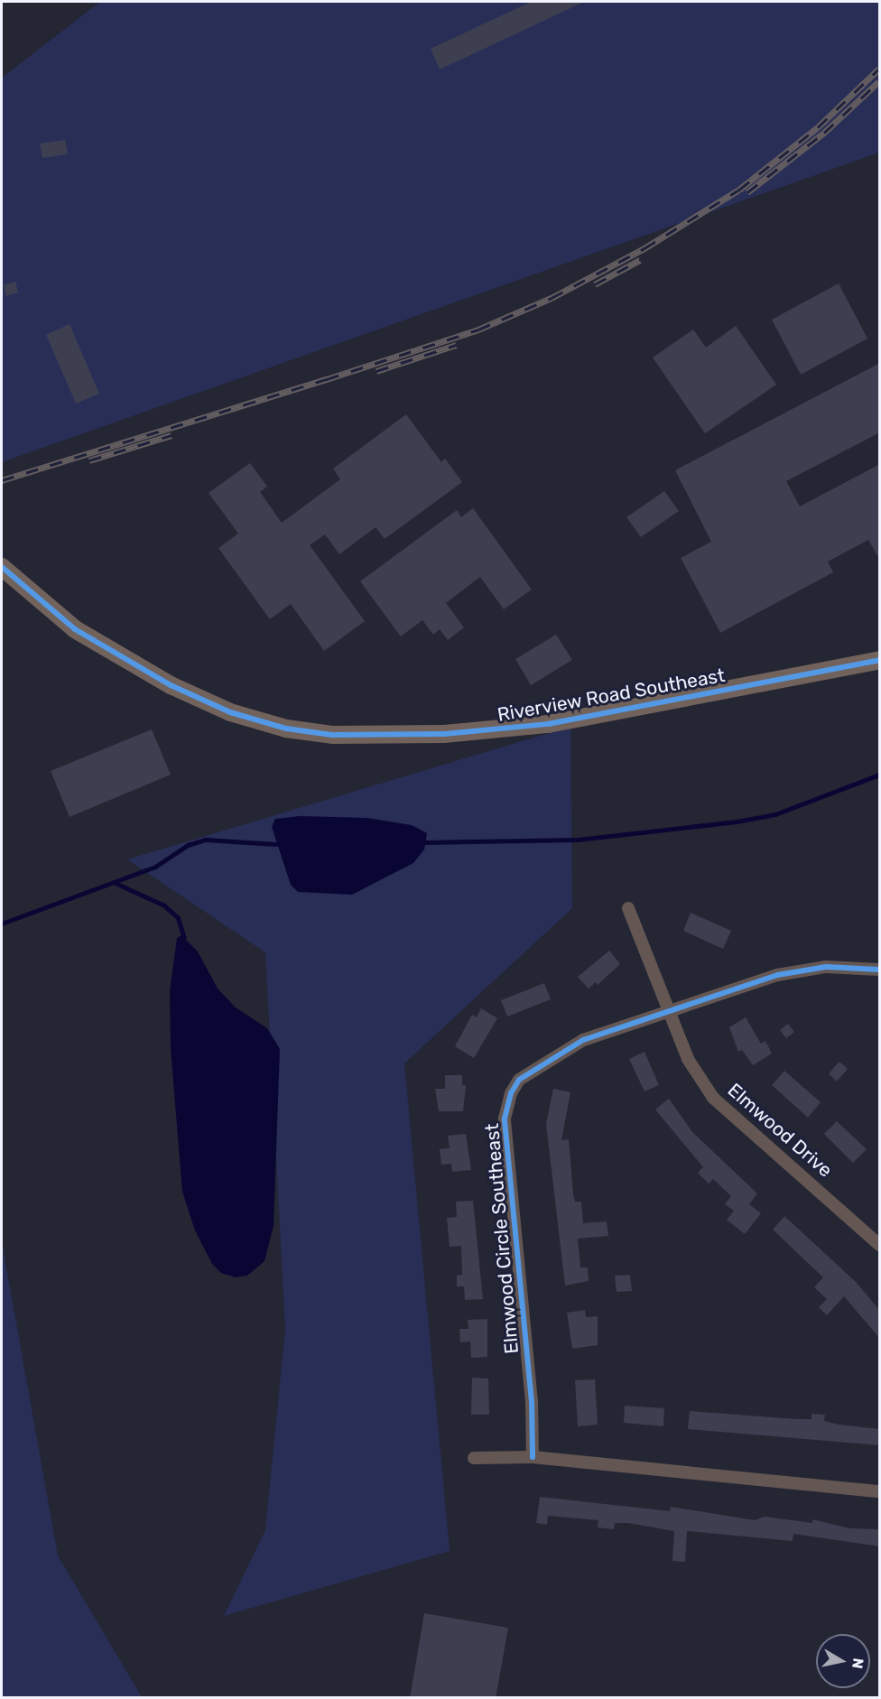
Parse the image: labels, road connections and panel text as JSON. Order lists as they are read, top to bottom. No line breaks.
{"streets":{"street":["Riverview Road Southeast","Elmwood Drive","Elmwood Circle Southeast"]},"crossings":[["Elmwood Drive","Elmwood Circle Southeast"]],"north":"right"}
